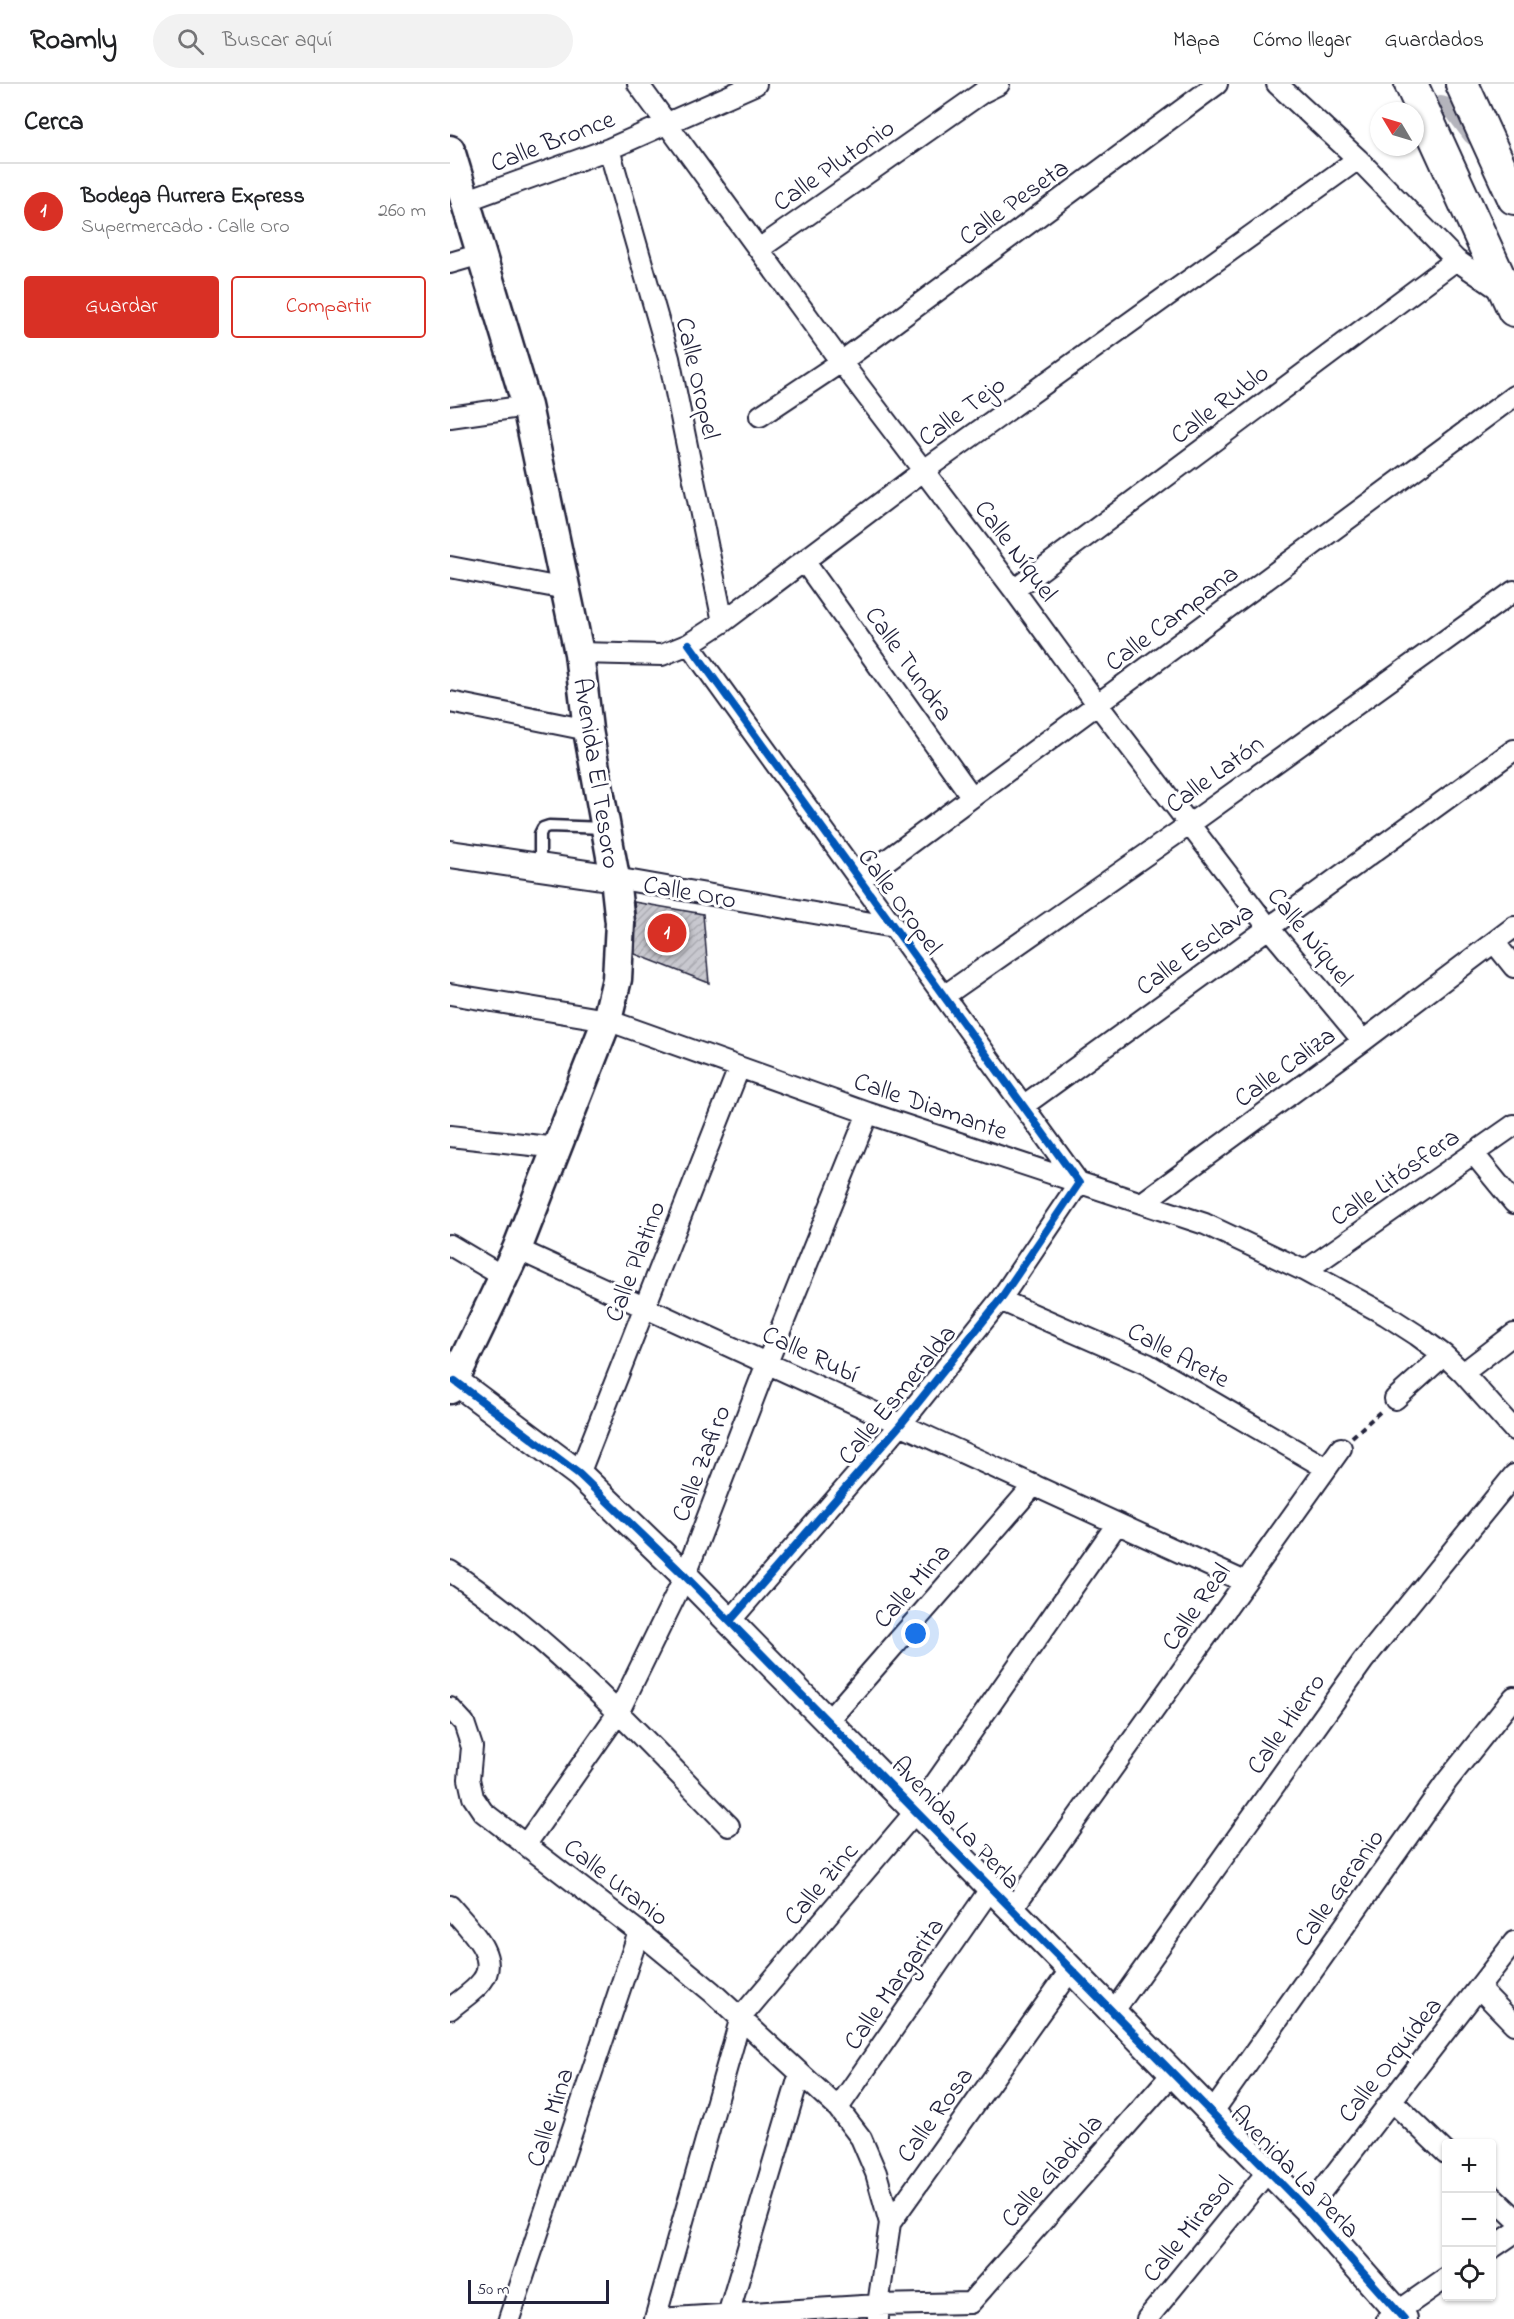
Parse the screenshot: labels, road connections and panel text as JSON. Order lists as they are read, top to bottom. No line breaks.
{"streets":{"main road":["Avenida El Tesoro"],"street":["Calle Bronce","Calle Plutonio","Calle Peseta","Calle Oropel","Calle Rublo","Calle Tejo","Calle Níquel","Calle Campana","Calle Tundra","Calle Latón","Calle Oro","Calle Esclava","Calle Caliza","Calle Diamante","Calle Litósfera","Calle Platino","Calle Rubí","Calle Arete","Calle Esmeralda","Calle Zafiro","Calle Mina","Calle Real","Calle Hierro","Avenida La Perla","Calle Uranio","Calle Zinc","Calle Geranio","Calle Margarita","Calle Orquídea","Calle Rosa","Calle Gladiola","Calle Mirasol"]},"crossings":[["Calle Bronce","Calle Oropel"],["Calle Bronce","Calle Níquel"],["Calle Bronce","Avenida El Tesoro"],["Calle Plutonio","Calle Níquel"],["Calle Peseta","Calle Níquel"],["Calle Oropel","Calle Tejo"],["Calle Oropel","Calle Campana"],["Calle Oropel","Calle Latón"],["Calle Oropel","Calle Oro"],["Calle Oropel","Calle Esclava"],["Calle Oropel","Calle Diamante"],["Calle Oropel","Calle Esmeralda"],["Calle Rublo","Calle Níquel"],["Calle Tejo","Calle Níquel"],["Calle Tejo","Calle Tundra"],["Calle Tejo","Avenida El Tesoro"],["Calle Níquel","Calle Campana"],["Calle Níquel","Calle Latón"],["Calle Níquel","Calle Esclava"],["Calle Níquel","Calle Caliza"],["Calle Campana","Calle Tundra"],["Avenida El Tesoro","Calle Oro"],["Avenida El Tesoro","Calle Diamante"],["Avenida El Tesoro","Calle Rubí"],["Avenida El Tesoro","Avenida La Perla"],["Calle Caliza","Calle Diamante"],["Calle Diamante","Calle Litósfera"],["Calle Diamante","Calle Platino"],["Calle Diamante","Calle Esmeralda"],["Calle Diamante","Calle Zafiro"],["Calle Platino","Calle Rubí"],["Calle Platino","Avenida La Perla"],["Calle Rubí","Calle Esmeralda"],["Calle Rubí","Calle Zafiro"],["Calle Rubí","Calle Mina"],["Calle Rubí","Calle Real"],["Calle Rubí","Calle Zinc"],["Calle Arete","Calle Esmeralda"],["Calle Arete","Calle Real"],["Calle Esmeralda","Avenida La Perla"],["Calle Zafiro","Avenida La Perla"],["Calle Zafiro","Calle Uranio"],["Calle Mina","Avenida La Perla"],["Calle Mina","Calle Uranio"],["Calle Real","Avenida La Perla"],["Calle Hierro","Avenida La Perla"],["Avenida La Perla","Calle Zinc"],["Avenida La Perla","Calle Geranio"],["Avenida La Perla","Calle Margarita"],["Avenida La Perla","Calle Orquídea"],["Avenida La Perla","Calle Rosa"],["Avenida La Perla","Calle Gladiola"],["Avenida La Perla","Calle Mirasol"],["Calle Uranio","Calle Zinc"],["Calle Uranio","Calle Margarita"],["Calle Uranio","Calle Rosa"]],"scale_bar":"50 m","north":"top left","page":{"header":"Roamly","search":"Buscar aquí","nav":["Mapa","Cómo llegar","Guardados"],"heading":"Cerca","list":[{"mark":"1","name":"Bodega Aurrera Express","note":"Supermercado · Calle Oro","value":"260 m"}],"buttons":["Guardar","Compartir"],"pins":"1","map_buttons":["+","−"],"scale":"50 m"}}
